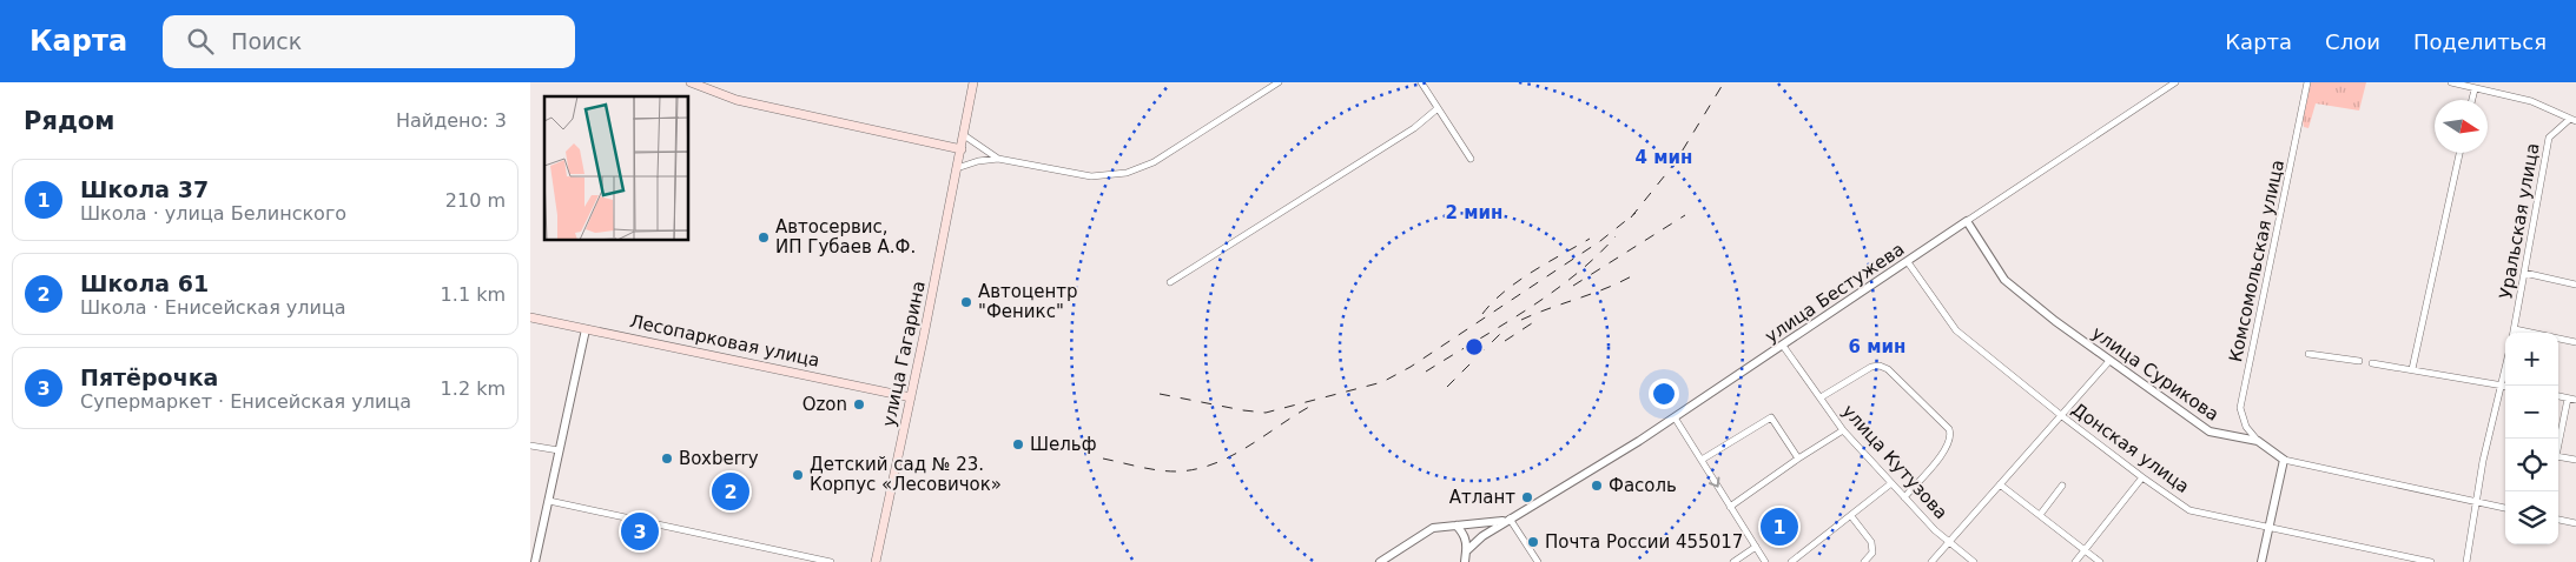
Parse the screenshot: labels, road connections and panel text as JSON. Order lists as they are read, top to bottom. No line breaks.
{"streets":{"main road":["Лесопарковая улица","улица Гагарина"],"street":["Уральская улица","Комсомольская улица","улица Бестужева","улица Сурикова","Донская улица","улица Кутузова"]},"crossings":[["Комсомольская улица","улица Сурикова"],["улица Бестужева","улица Сурикова"],["улица Бестужева","Донская улица"],["улица Бестужева","улица Кутузова"],["Лесопарковая улица","улица Гагарина"]],"places":["Автосервис, ИП Губаев А.Ф.","Автоцентр \"Феникс\"","Ozon","Шельф","Boxberry","Детский сад № 23. Корпус «Лесовичок»","Фасоль","Атлант","Почта России 455017"],"north":"right","page":{"header":"Карта","search":"Поиск","nav":["Карта","Слои","Поделиться"],"heading":["Рядом","Найдено: 3"],"list":[{"mark":"1","name":"Школа 37","note":"Школа · улица Белинского","value":"210 m"},{"mark":"2","name":"Школа 61","note":"Школа · Енисейская улица","value":"1.1 km"},{"mark":"3","name":"Пятёрочка","note":"Супермаркет · Енисейская улица","value":"1.2 km"}],"map_buttons":["+","−"],"pins":["2","1","3"]},"rings":["4 мин","2 мин","6 мин"]}
